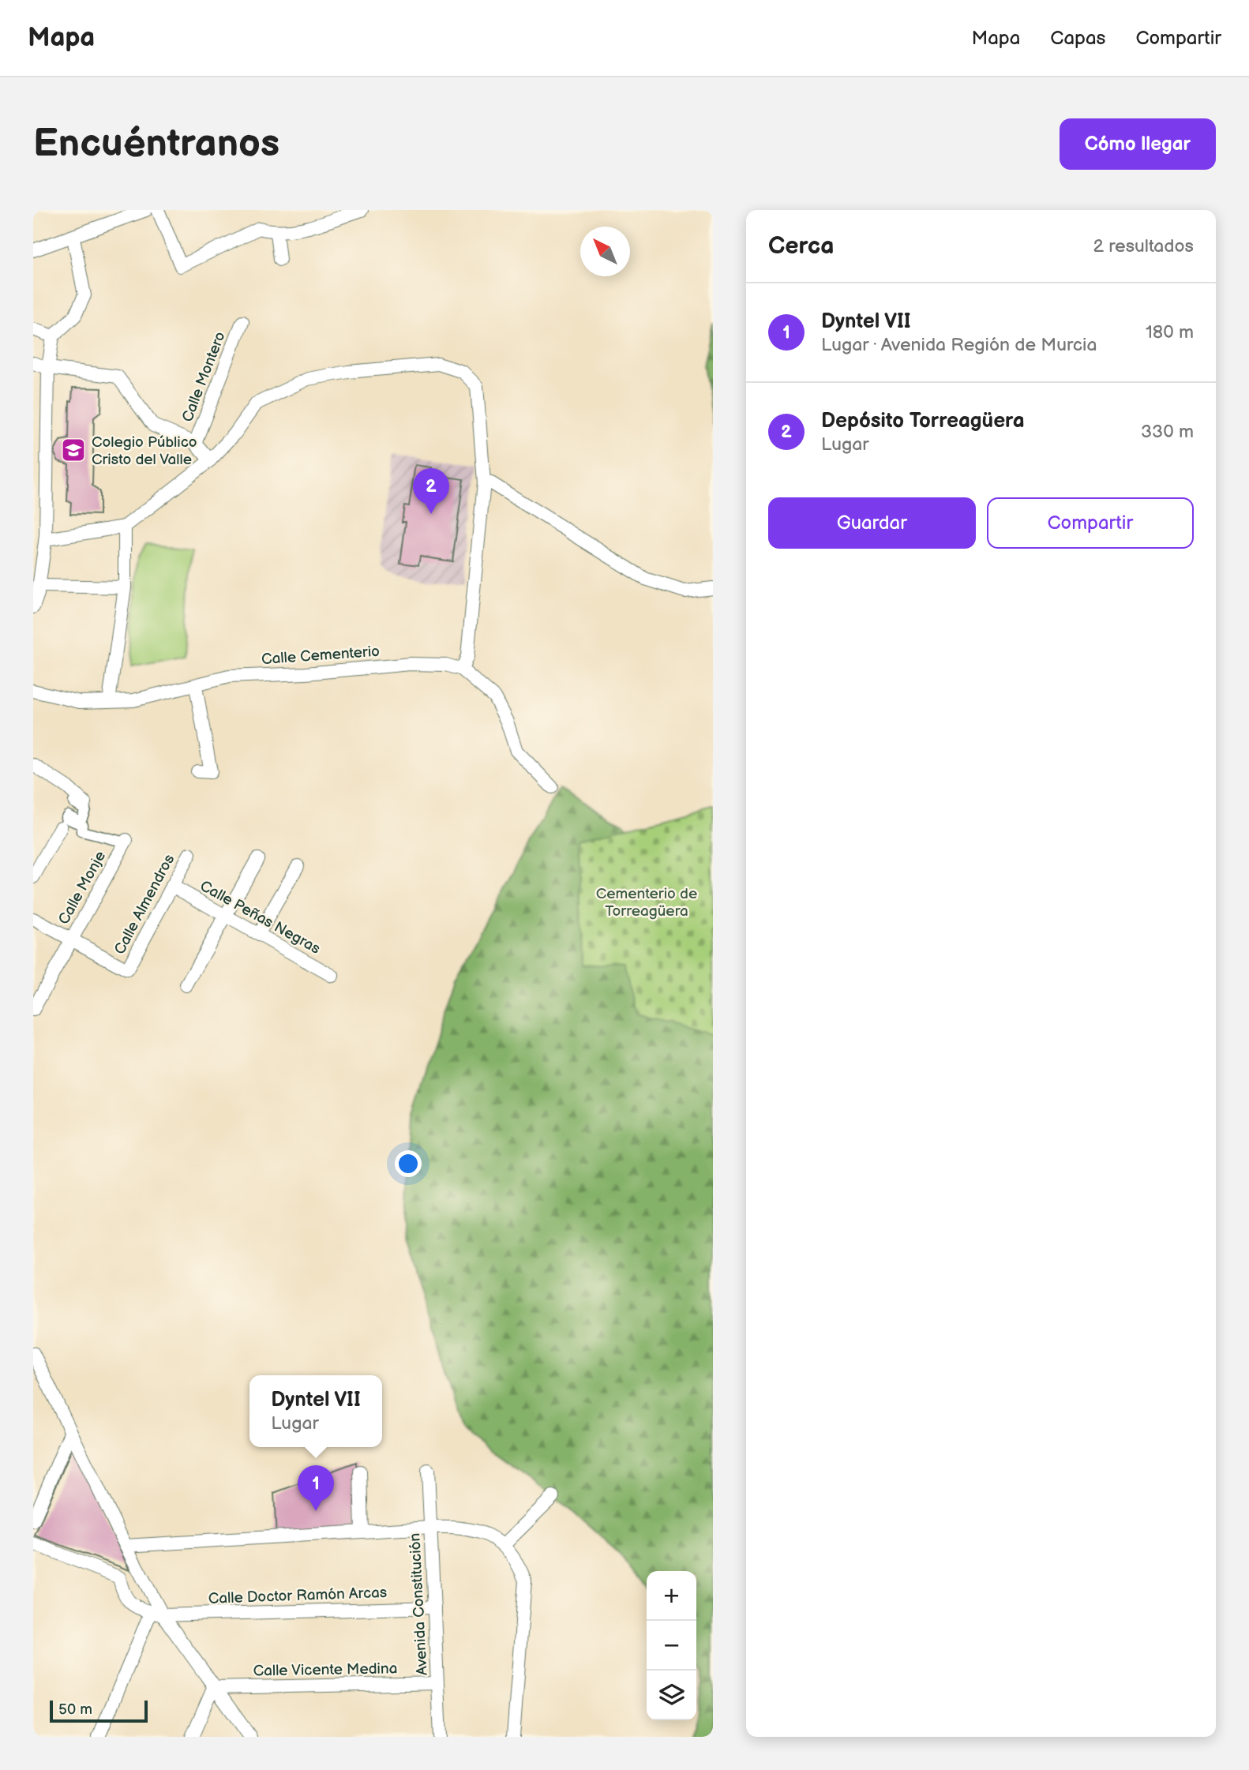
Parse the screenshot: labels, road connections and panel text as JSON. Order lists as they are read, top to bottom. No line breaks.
{"streets":{"street":["Calle Montero","Calle Cementerio","Calle Monje","Calle Almendros","Calle Peñas Negras","Calle Doctor Ramón Arcas","Avenida Constitución","Calle Vicente Medina"]},"crossings":[["Calle Monje","Calle Almendros"],["Calle Almendros","Calle Peñas Negras"],["Calle Doctor Ramón Arcas","Avenida Constitución"],["Avenida Constitución","Calle Vicente Medina"]],"parks":["Cementerio de Torreagüera"],"places":{"school or university":["Colegio Público Cristo del Valle"]},"scale_bar":"50 m","north":"top left","page":{"header":"Mapa","nav":["Mapa","Capas","Compartir"],"buttons":["Cómo llegar",["Guardar","Compartir"]],"title":"Encuéntranos","heading":["Cerca","2 resultados"],"list":[{"mark":"1","name":"Dyntel VII","note":"Lugar · Avenida Región de Murcia","value":"180 m"},{"mark":"2","name":"Depósito Torreagüera","note":"Lugar","value":"330 m"}],"pins":["2","1"],"popup":["Dyntel VII","Lugar"],"map_buttons":["+","−"],"scale":"50 m"}}
